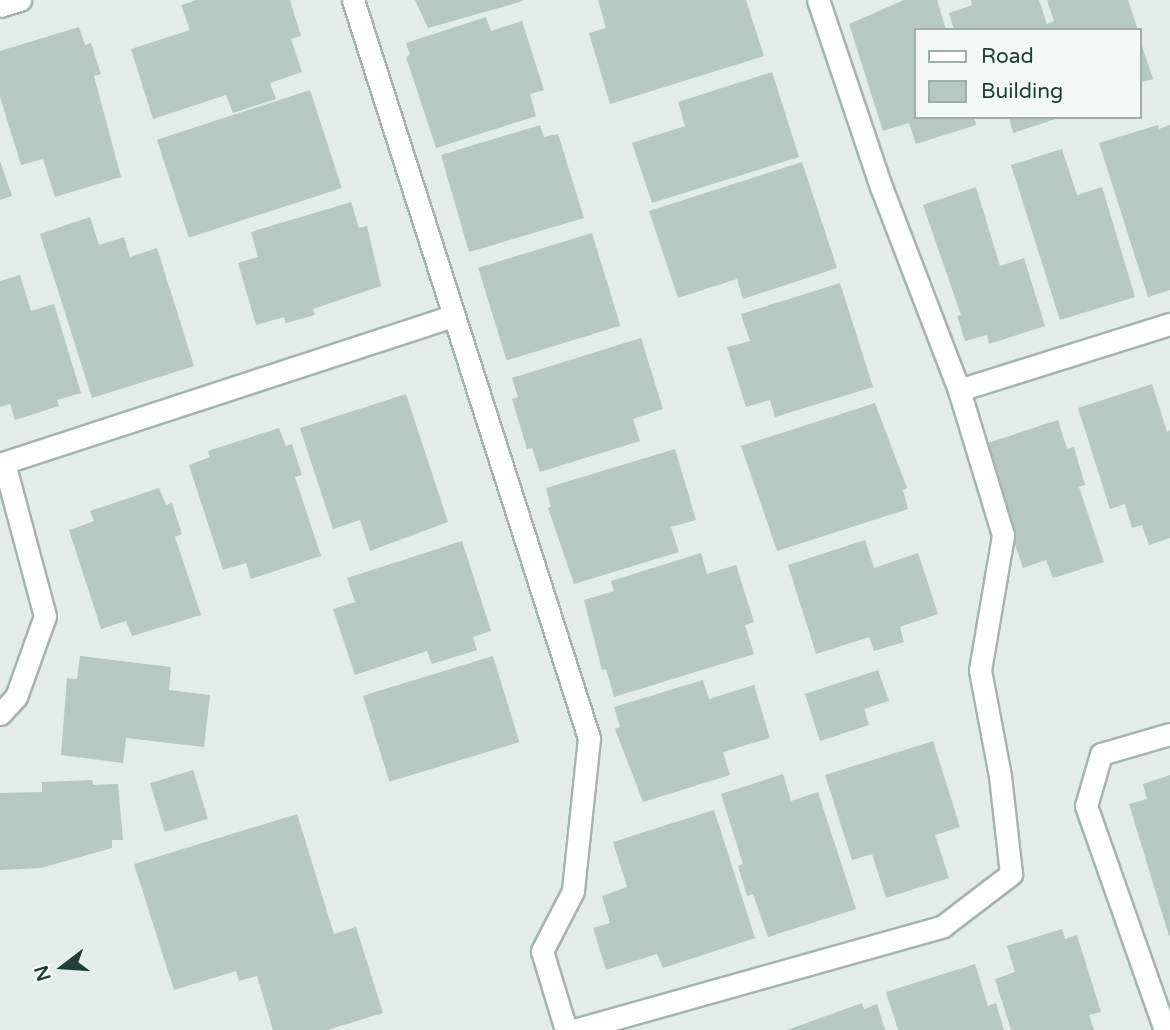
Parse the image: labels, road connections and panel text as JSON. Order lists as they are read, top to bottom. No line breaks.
{"legend":["Road","Building"],"north":"left"}
